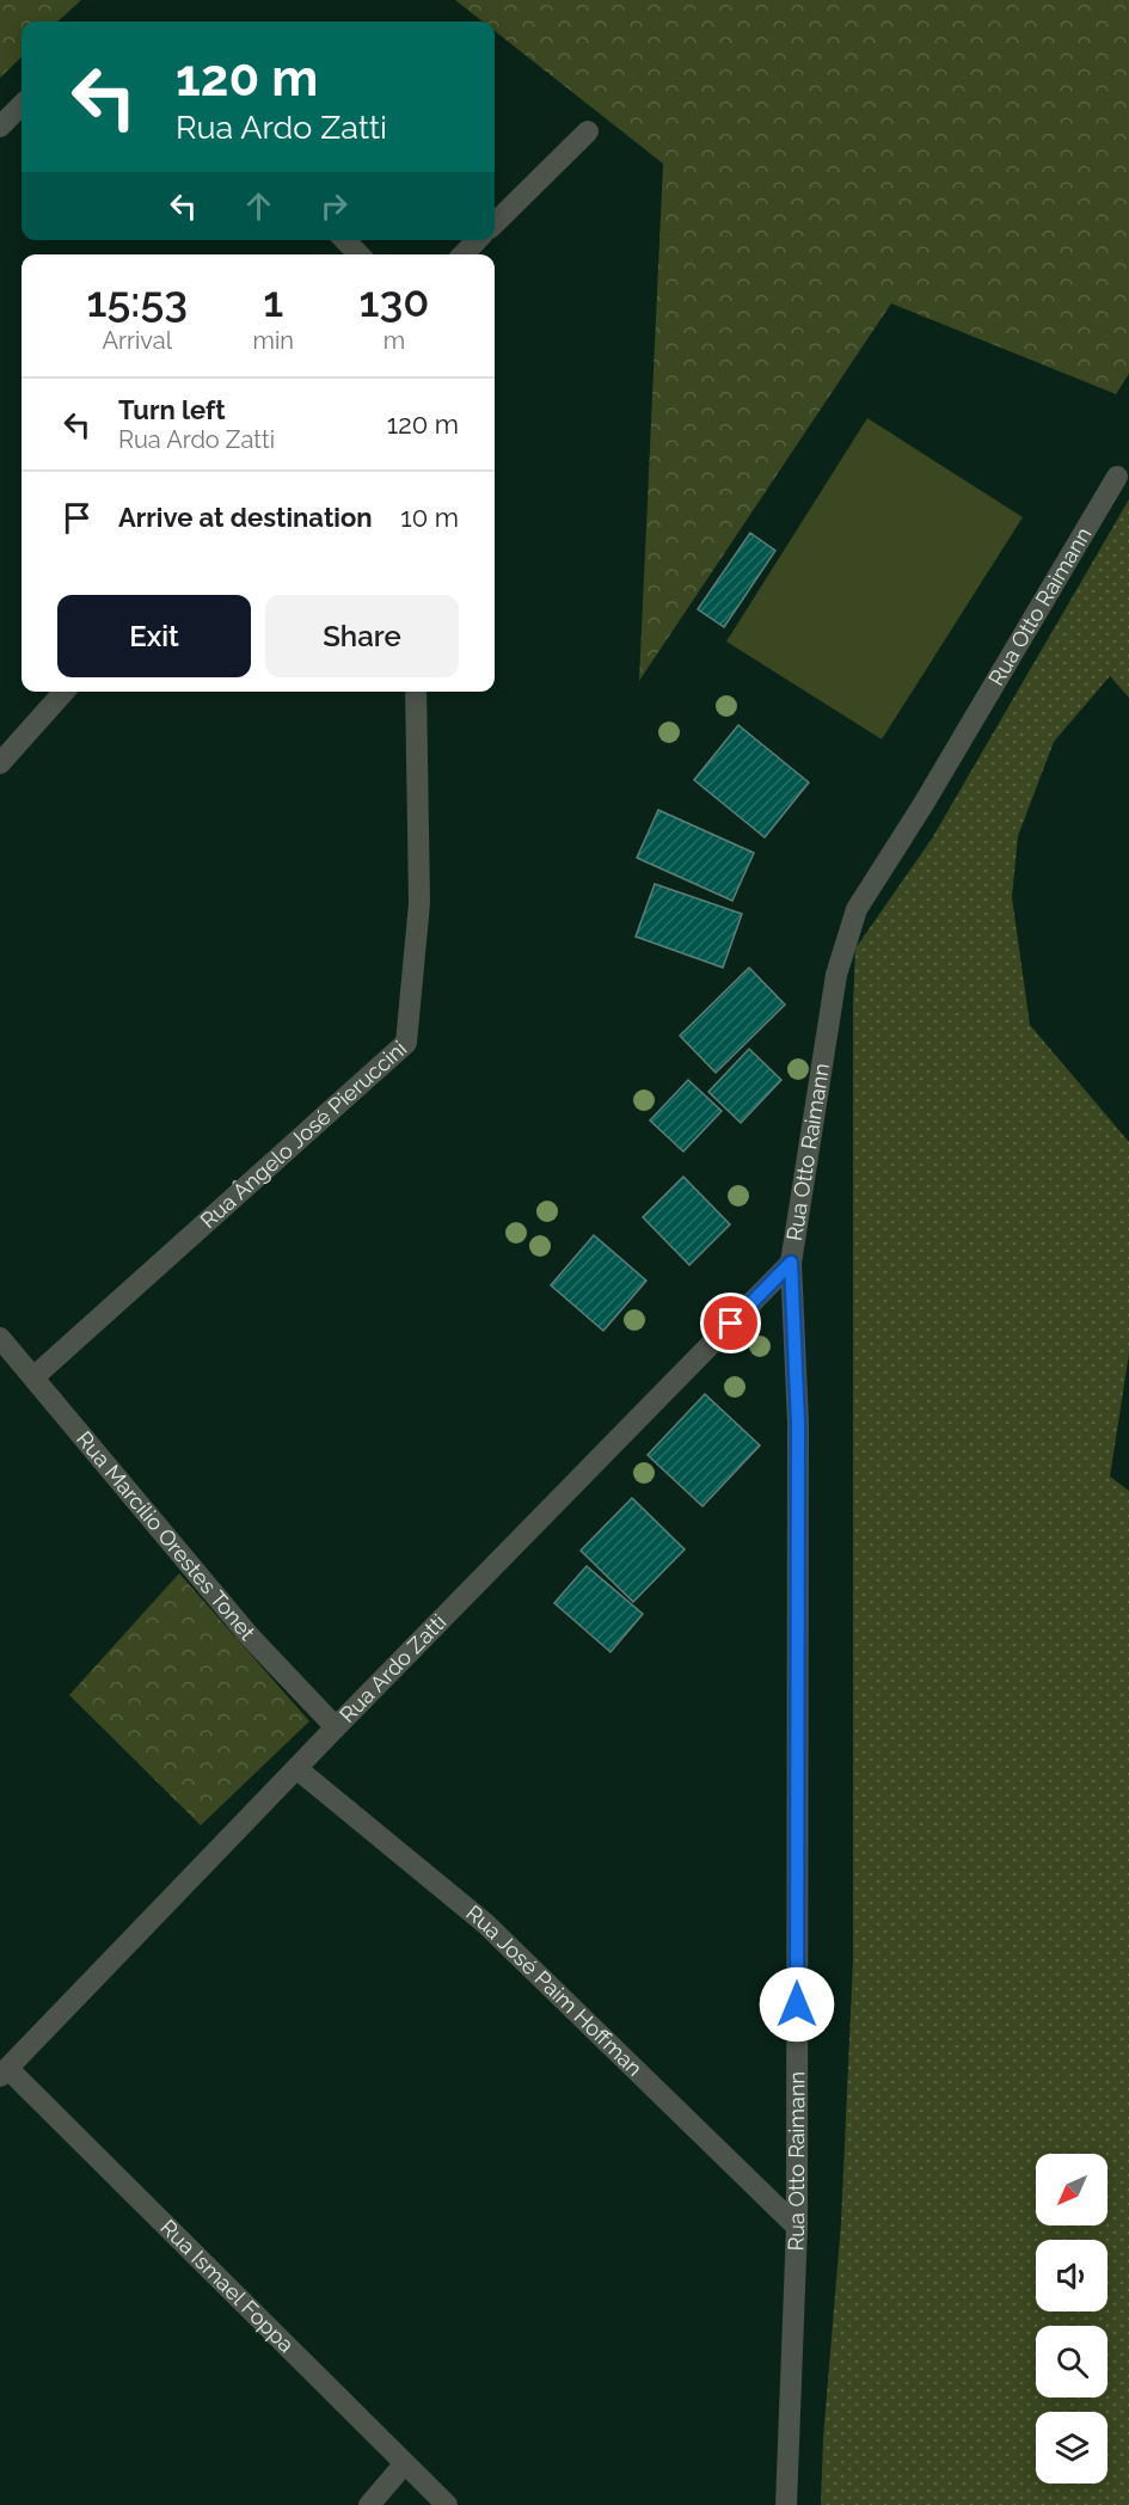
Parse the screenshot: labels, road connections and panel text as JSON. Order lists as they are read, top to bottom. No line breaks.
{"streets":{"street":["Rua Otto Raimann","Rua Ângelo José Pieruccini","Rua Marcílio Orestes Tonet","Rua Ardo Zatti","Rua José Paim Hoffman","Rua Ismael Foppa"]},"crossings":[["Rua Otto Raimann","Rua Ardo Zatti"],["Rua Otto Raimann","Rua José Paim Hoffman"],["Rua Ângelo José Pieruccini","Rua Marcílio Orestes Tonet"],["Rua Marcílio Orestes Tonet","Rua Ardo Zatti"],["Rua Ardo Zatti","Rua José Paim Hoffman"],["Rua Ardo Zatti","Rua Ismael Foppa"]],"north":"bottom left","page":{"turn":["120 m","Rua Ardo Zatti"],"eta":["15:53","Arrival","1","min","130","m"],"list":[{"name":"Turn left","note":"Rua Ardo Zatti","value":"120 m"},{"name":"Arrive at destination","value":"10 m"}],"buttons":["Exit","Share"]}}
